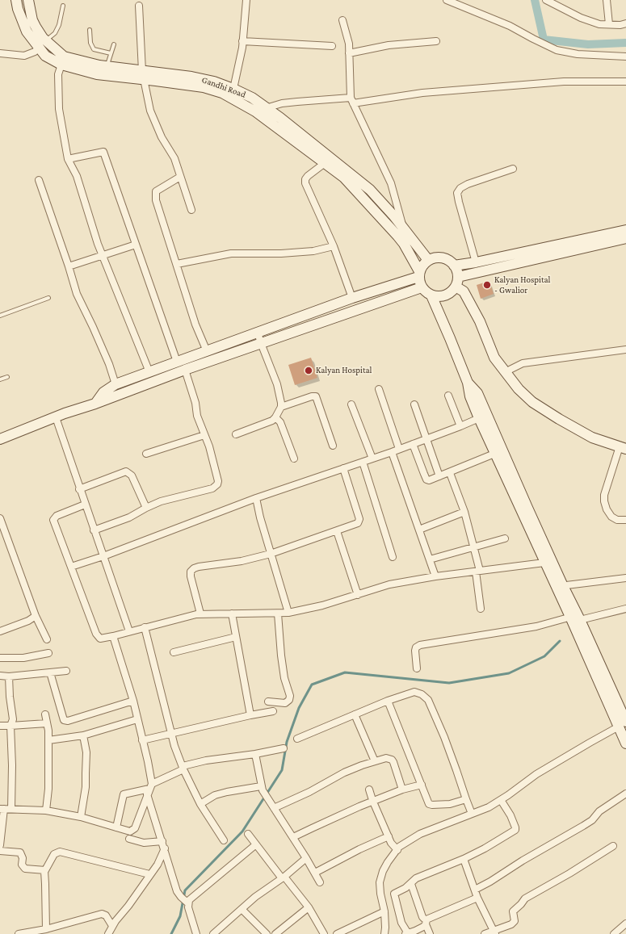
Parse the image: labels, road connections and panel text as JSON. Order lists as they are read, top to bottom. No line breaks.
{"streets":{"main road":["Gandhi Road"]},"places":["Kalyan Hospital - Gwalior","Kalyan Hospital"]}
